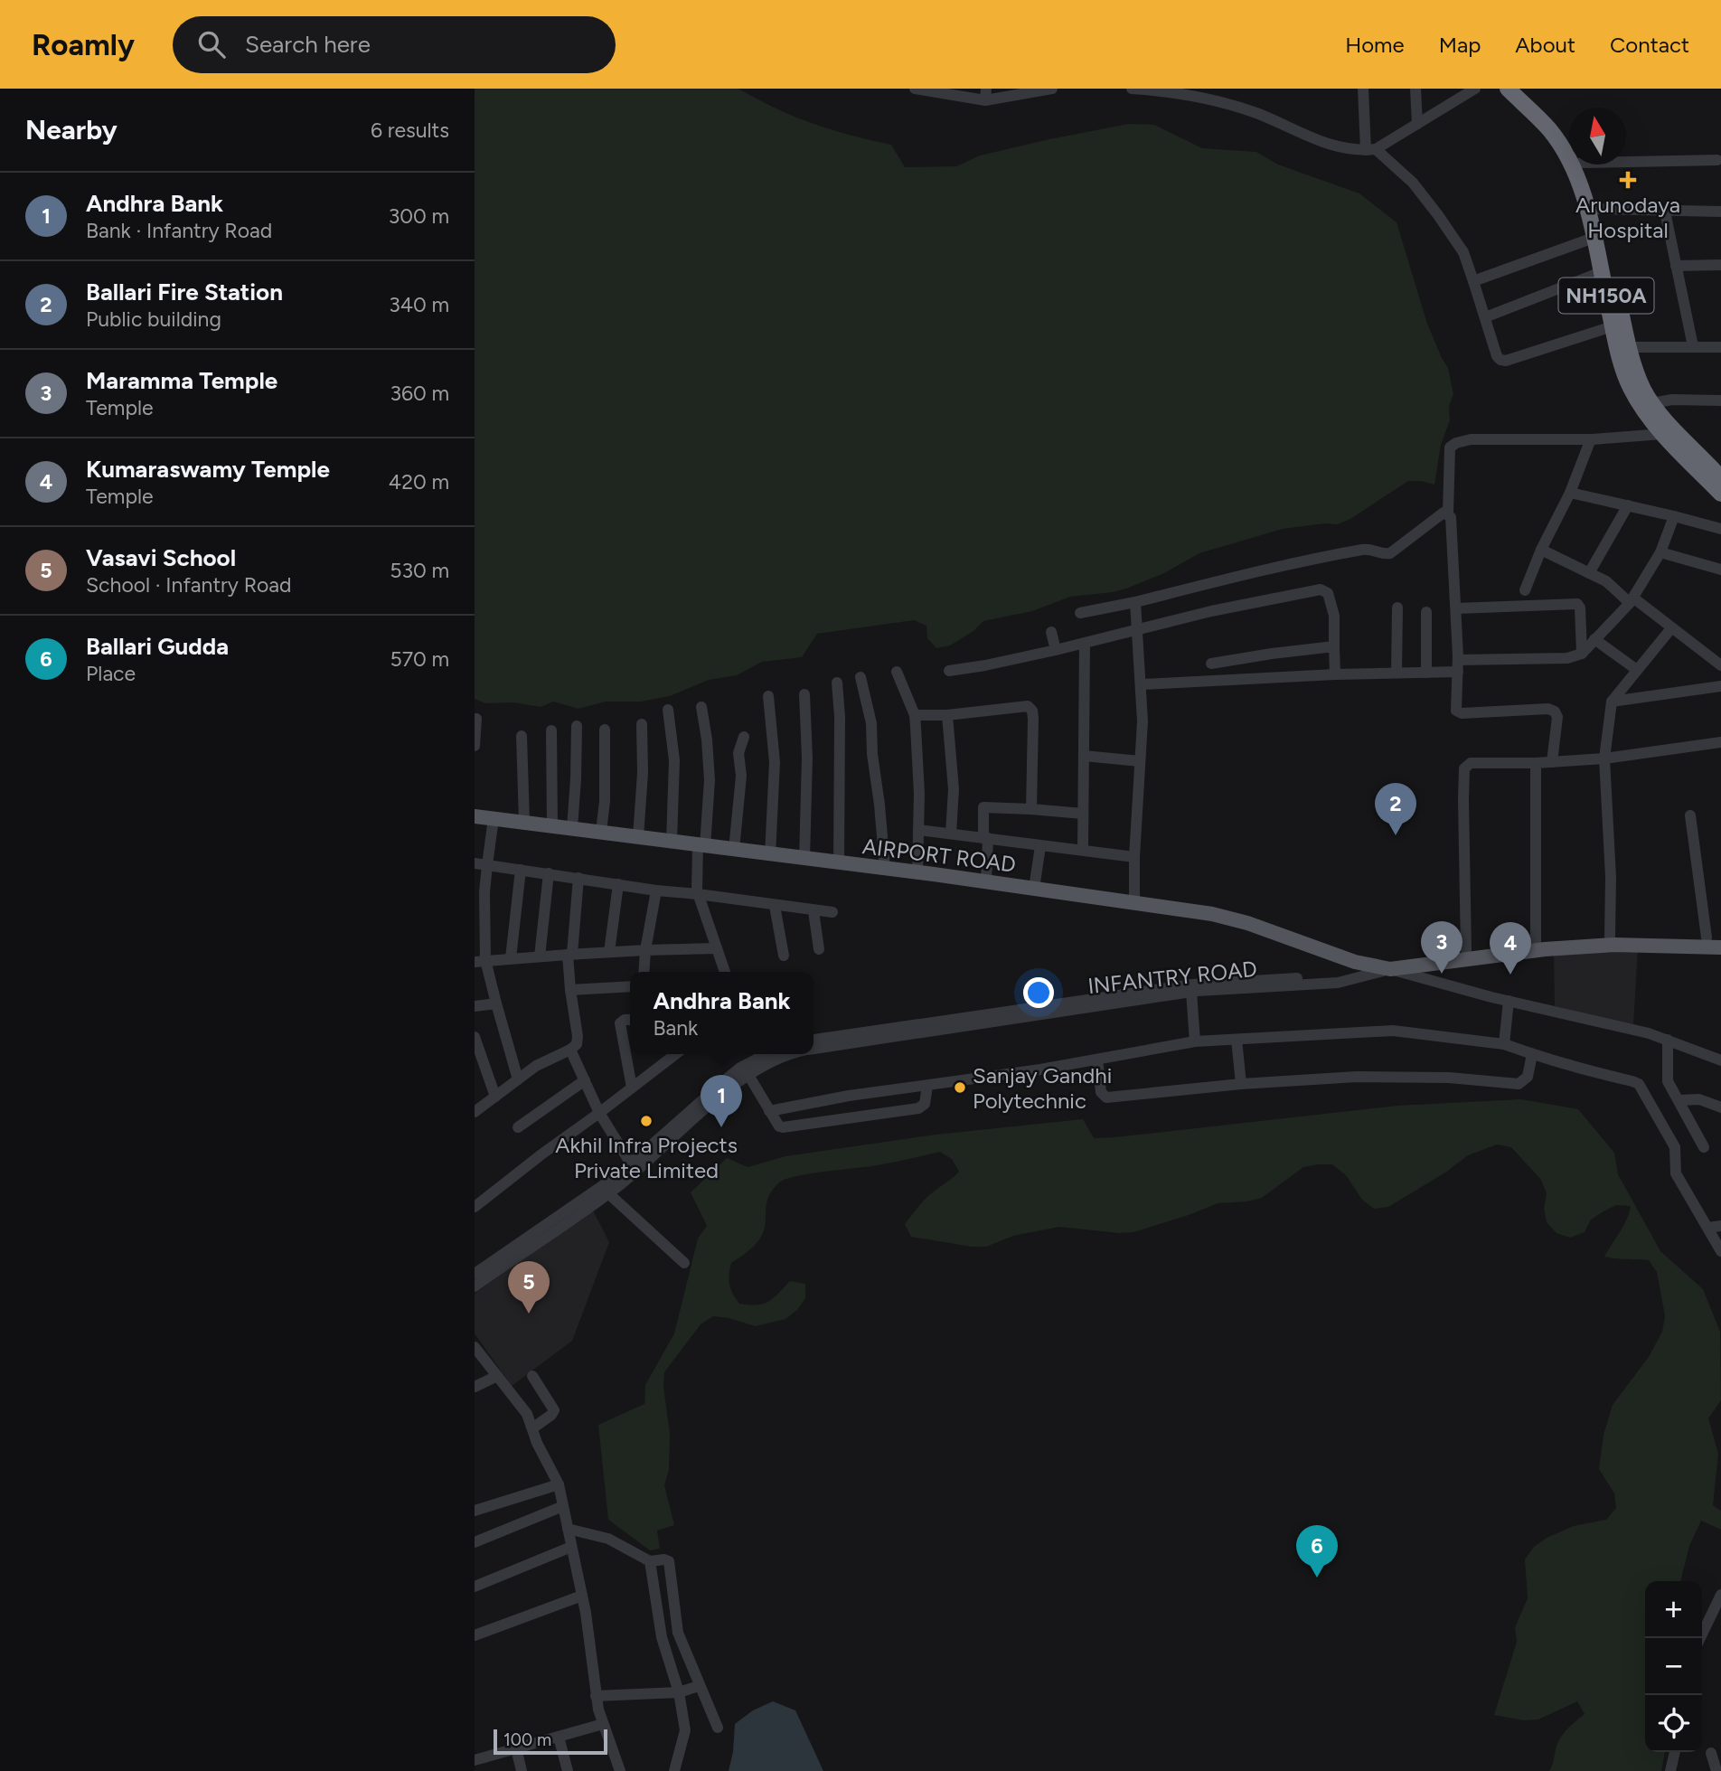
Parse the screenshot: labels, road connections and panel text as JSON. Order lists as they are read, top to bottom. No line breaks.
{"streets":{"highway":["NH150A"],"main road":["AIRPORT ROAD"],"street":["INFANTRY ROAD"]},"crossings":[["AIRPORT ROAD","INFANTRY ROAD"]],"places":{"health":["Arunodaya Hospital"],"other":["Sanjay Gandhi Polytechnic","Akhil Infra Projects Private Limited"]},"scale_bar":"100 m","north":"top","page":{"header":"Roamly","search":"Search here","nav":["Home","Map","About","Contact"],"heading":["Nearby","6 results"],"list":[{"mark":"1","name":"Andhra Bank","note":"Bank · Infantry Road","value":"300 m"},{"mark":"2","name":"Ballari Fire Station","note":"Public building","value":"340 m"},{"mark":"3","name":"Maramma Temple","note":"Temple","value":"360 m"},{"mark":"4","name":"Kumaraswamy Temple","note":"Temple","value":"420 m"},{"mark":"5","name":"Vasavi School","note":"School · Infantry Road","value":"530 m"},{"mark":"6","name":"Ballari Gudda","note":"Place","value":"570 m"}],"pins":["2","3","4","1","5","6"],"popup":["Andhra Bank","Bank"],"map_buttons":["+","−"],"scale":"100 m"}}
